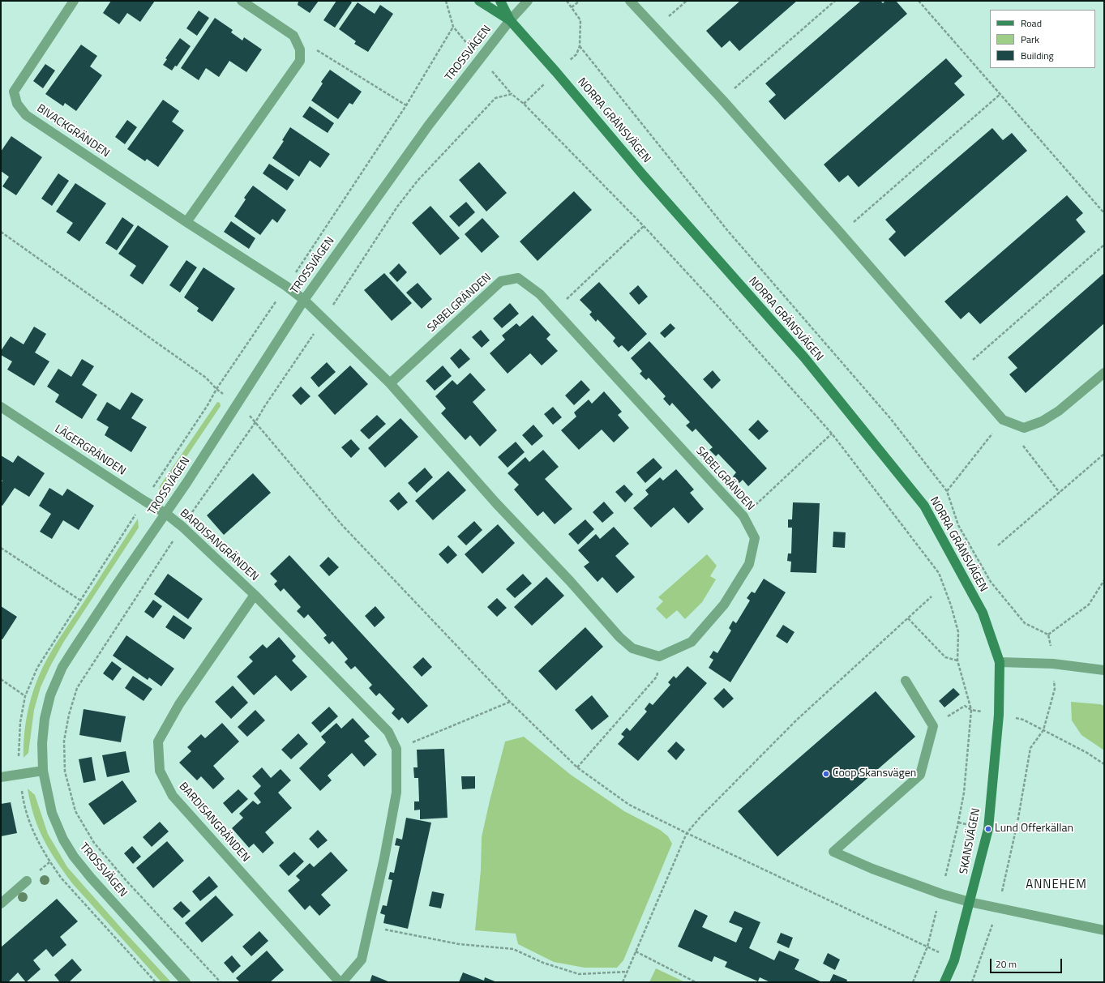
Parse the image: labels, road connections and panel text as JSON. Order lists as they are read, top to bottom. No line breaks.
{"streets":{"street":["TROSSVÄGEN","NORRA GRÄNSVÄGEN","BIVACKGRÄNDEN","SABELGRÄNDEN","LÄGERGRÄNDEN","BARDISANGRÄNDEN","SKANSVÄGEN"]},"crossings":[["TROSSVÄGEN","NORRA GRÄNSVÄGEN"],["TROSSVÄGEN","BIVACKGRÄNDEN"],["TROSSVÄGEN","LÄGERGRÄNDEN"],["TROSSVÄGEN","BARDISANGRÄNDEN"],["NORRA GRÄNSVÄGEN","SKANSVÄGEN"],["LÄGERGRÄNDEN","BARDISANGRÄNDEN"]],"districts":["ANNEHEM"],"places":["Coop Skansvägen","Lund Offerkällan"],"legend":["Road","Park","Building"],"scale_bar":"20 m"}
